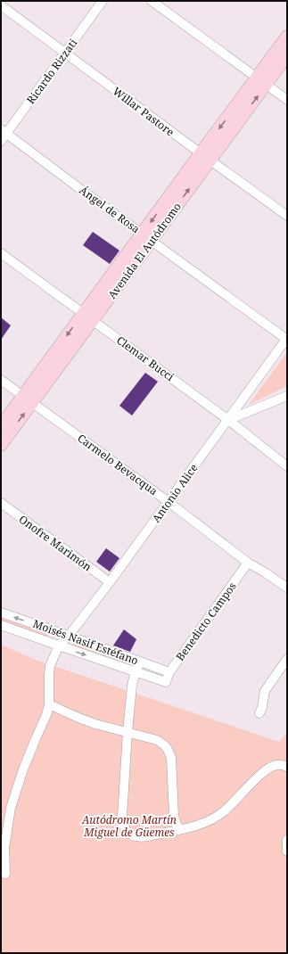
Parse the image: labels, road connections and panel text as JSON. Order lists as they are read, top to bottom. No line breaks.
{"streets":{"street":["Ricardo Rizzati","Willar Pastore","Ángel de Rosa","Avenida El Autódromo","Clemar Bucci","Carmelo Bevacqua","Antonio Alice","Onofre Marimón","Benedicto Campos","Moisés Nasif Estéfano"]},"crossings":[["Ricardo Rizzati","Willar Pastore"],["Ricardo Rizzati","Ángel de Rosa"],["Willar Pastore","Avenida El Autódromo"],["Ángel de Rosa","Avenida El Autódromo"],["Ángel de Rosa","Antonio Alice"],["Avenida El Autódromo","Clemar Bucci"],["Avenida El Autódromo","Carmelo Bevacqua"],["Clemar Bucci","Antonio Alice"],["Carmelo Bevacqua","Antonio Alice"],["Carmelo Bevacqua","Benedicto Campos"],["Antonio Alice","Onofre Marimón"],["Antonio Alice","Moisés Nasif Estéfano"],["Benedicto Campos","Moisés Nasif Estéfano"]],"parks":["Autódromo Martín Miguel de Güemes"]}
